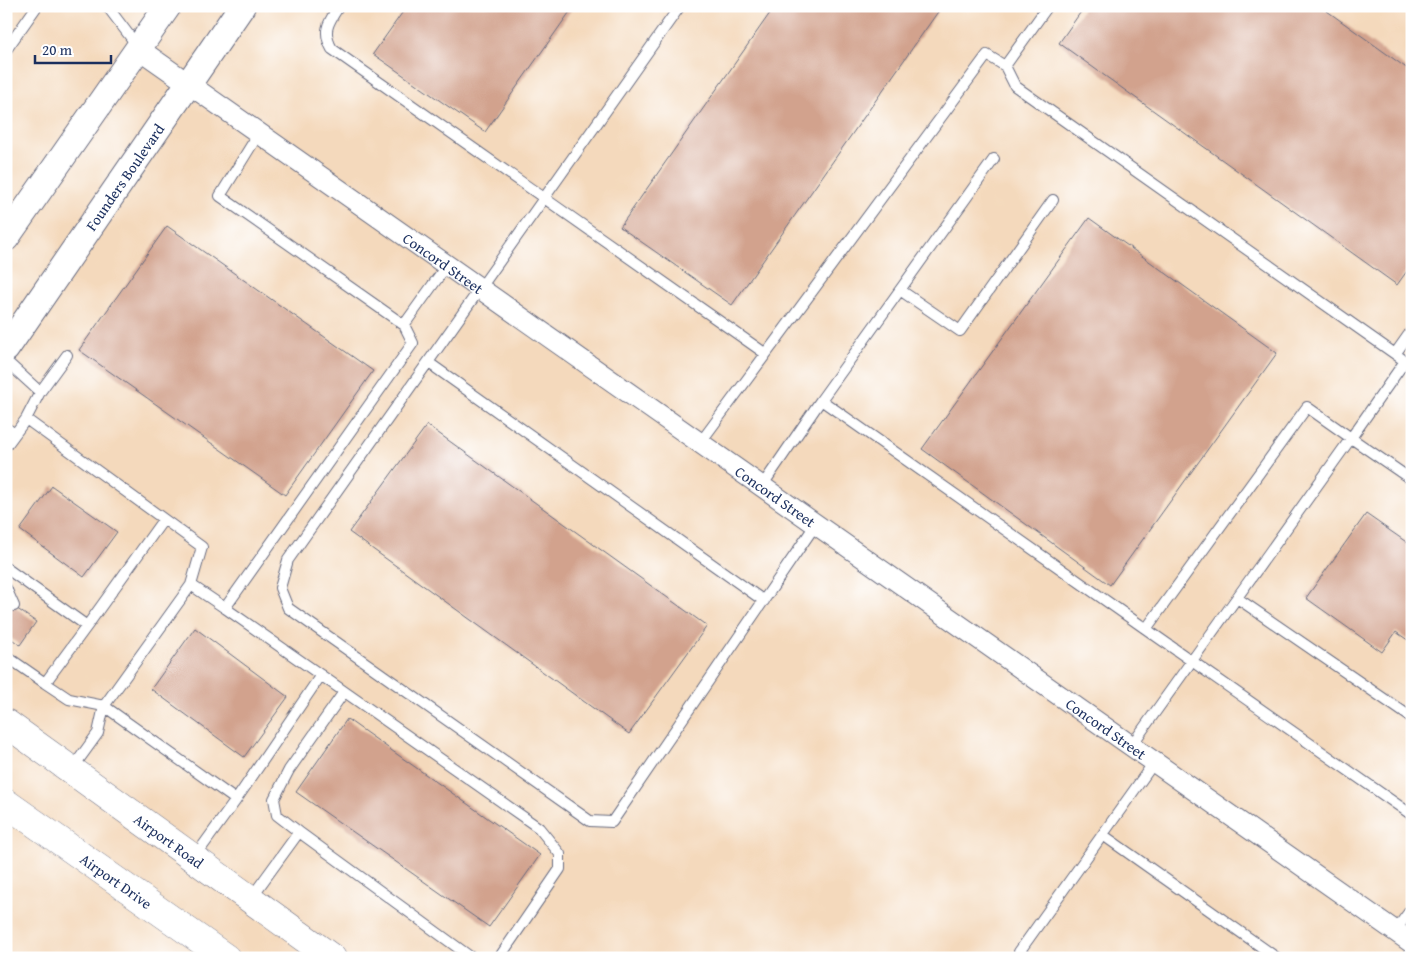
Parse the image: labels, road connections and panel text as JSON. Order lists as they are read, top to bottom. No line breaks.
{"streets":{"main road":["Airport Road","Airport Drive"],"street":["Founders Boulevard","Concord Street"]},"crossings":[["Founders Boulevard","Concord Street"]],"scale_bar":"20 m"}
